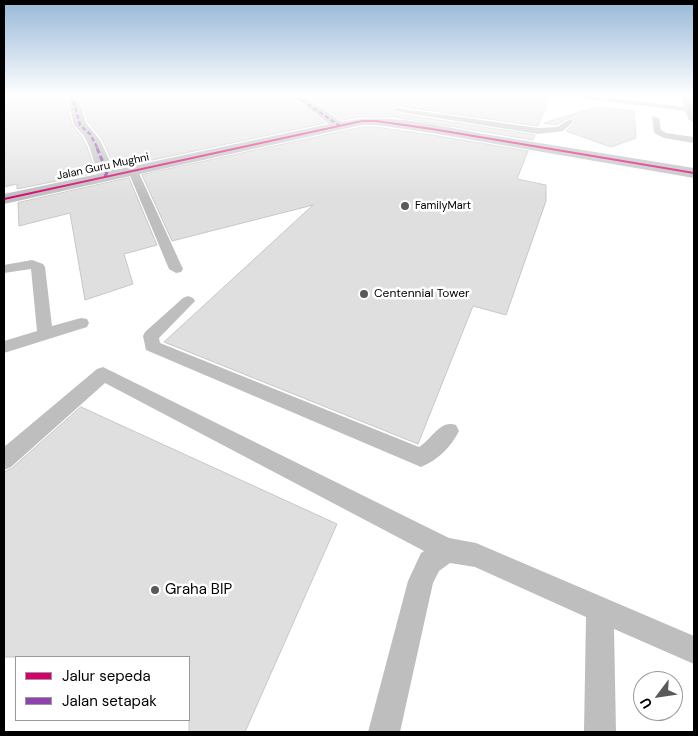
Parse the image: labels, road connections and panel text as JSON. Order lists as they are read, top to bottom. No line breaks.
{"streets":{"main road":["Jalan Guru Mughni"]},"places":["FamilyMart","Centennial Tower","Graha BIP"],"legend":["Jalur sepeda","Jalan setapak"],"north":"bottom left"}
